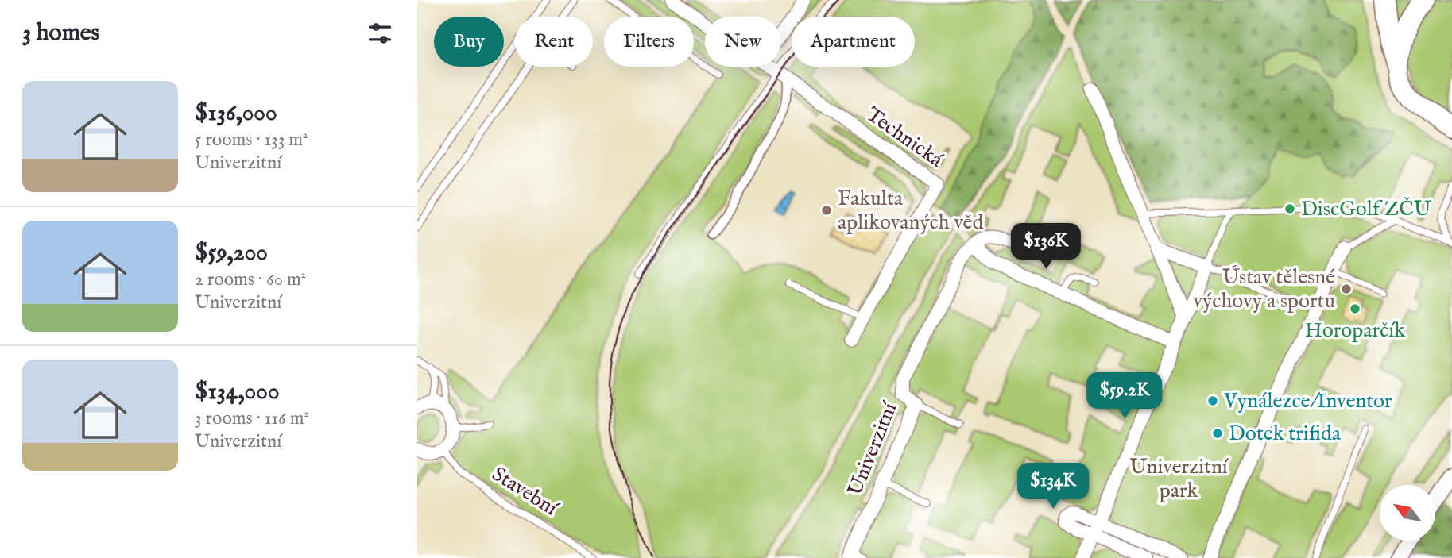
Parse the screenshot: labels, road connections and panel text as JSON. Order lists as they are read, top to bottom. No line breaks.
{"streets":{"street":["Technická","Univerzitní"],"lane":["Stavební"]},"parks":["Univerzitní park"],"places":["DiscGolf ZČU","Fakulta aplikovaných věd","Ústav tělesné výchovy a sportu","Horoparčík","Vynálezce/Inventor","Dotek trifida"],"north":"top left","page":{"heading":"3 homes","chip":["Buy","Rent","Filters","New","Apartment"],"list":[{"name":"$136,000","note":"5 rooms · 133 m² · Univerzitní"},{"name":"$59,200","note":"2 rooms · 60 m² · Univerzitní"},{"name":"$134,000","note":"3 rooms · 116 m² · Univerzitní"}],"price":["$136K","$59.2K","$134K"]}}
